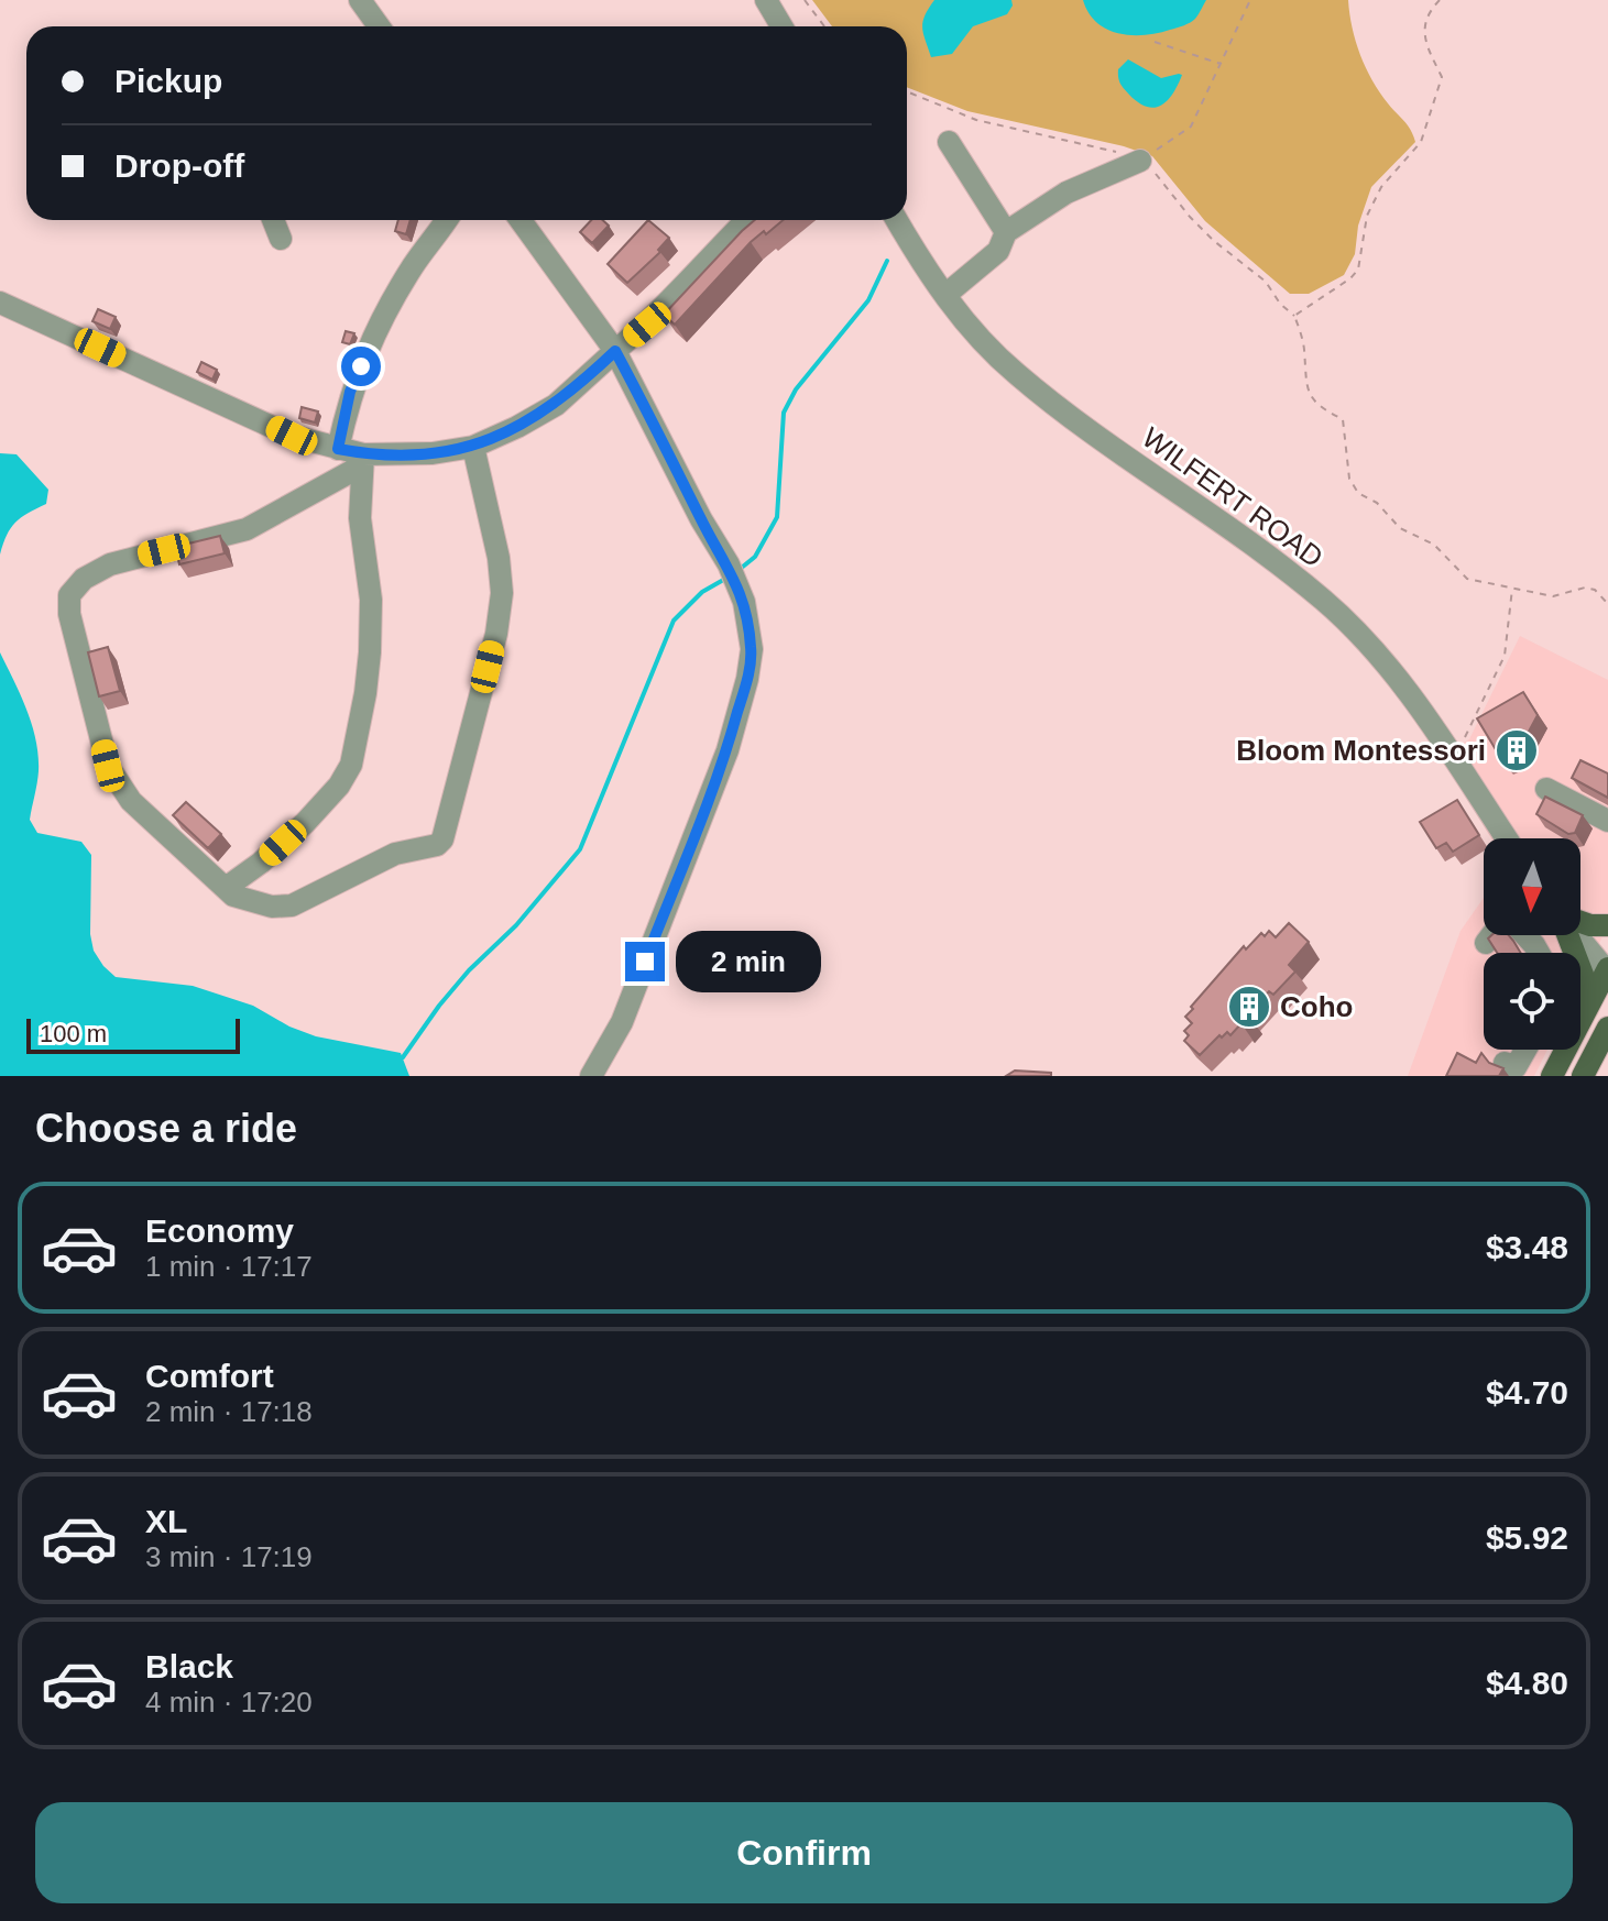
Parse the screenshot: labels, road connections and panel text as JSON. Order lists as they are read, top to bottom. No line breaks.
{"streets":{"street":["WILFERT ROAD"]},"places":{"building":["Bloom Montessori","Coho"]},"scale_bar":"100 m","north":"bottom","page":{"banner":["Pickup","Drop-off"],"bubble":"2 min","scale":"100 m","heading":"Choose a ride","list":[{"name":"Economy","note":"1 min · 17:17","value":"$3.48"},{"name":"Comfort","note":"2 min · 17:18","value":"$4.70"},{"name":"XL","note":"3 min · 17:19","value":"$5.92"},{"name":"Black","note":"4 min · 17:20","value":"$4.80"}],"buttons":"Confirm"}}
